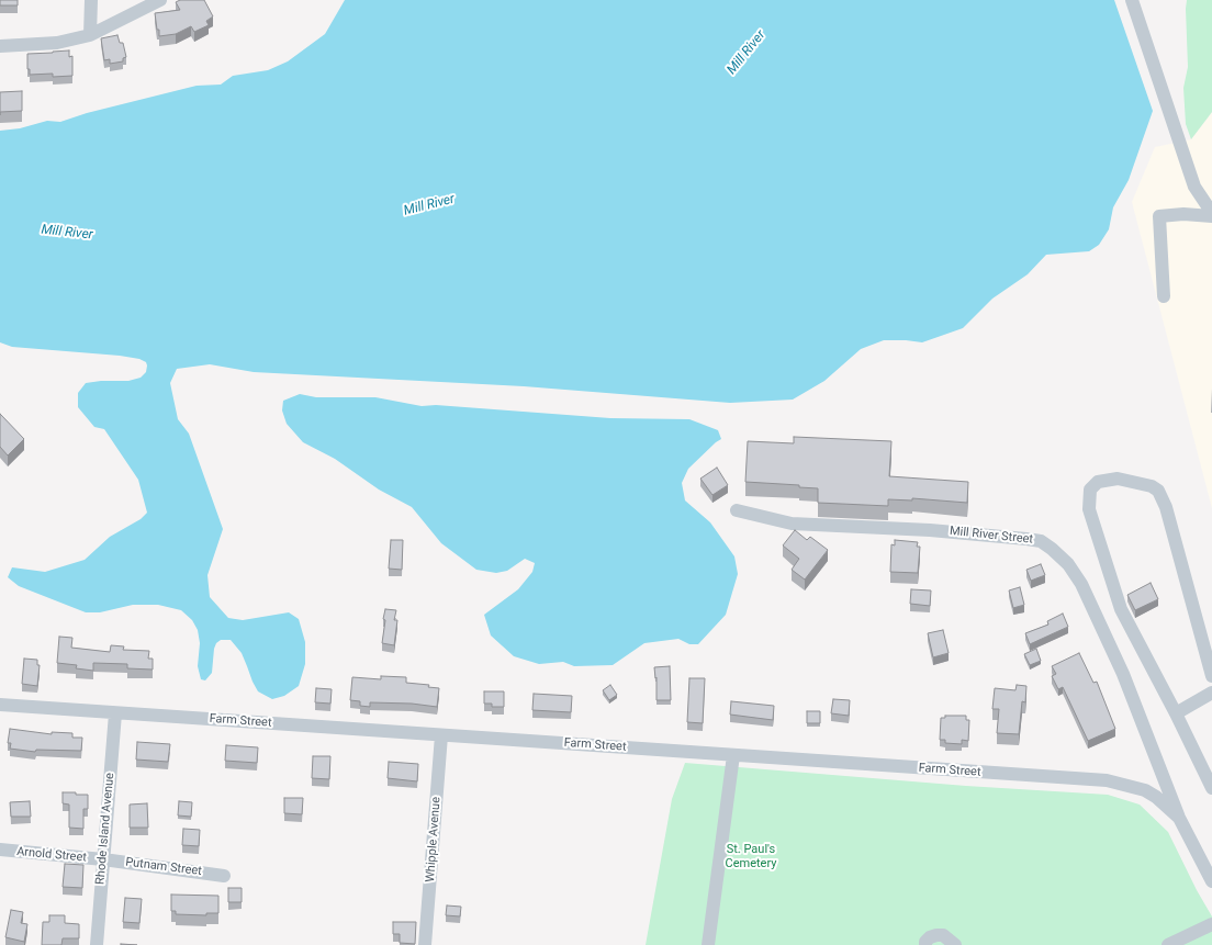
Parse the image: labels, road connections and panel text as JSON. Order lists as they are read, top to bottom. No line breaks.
{"streets":{"street":["Mill River Street","Farm Street","Rhode Island Avenue","Whipple Avenue","Arnold Street","Putnam Street"]},"crossings":[["Mill River Street","Farm Street"],["Farm Street","Rhode Island Avenue"],["Farm Street","Whipple Avenue"],["Rhode Island Avenue","Arnold Street"],["Rhode Island Avenue","Putnam Street"],["Arnold Street","Putnam Street"]],"water":["Mill River"],"parks":["St. Paul's Cemetery"]}
